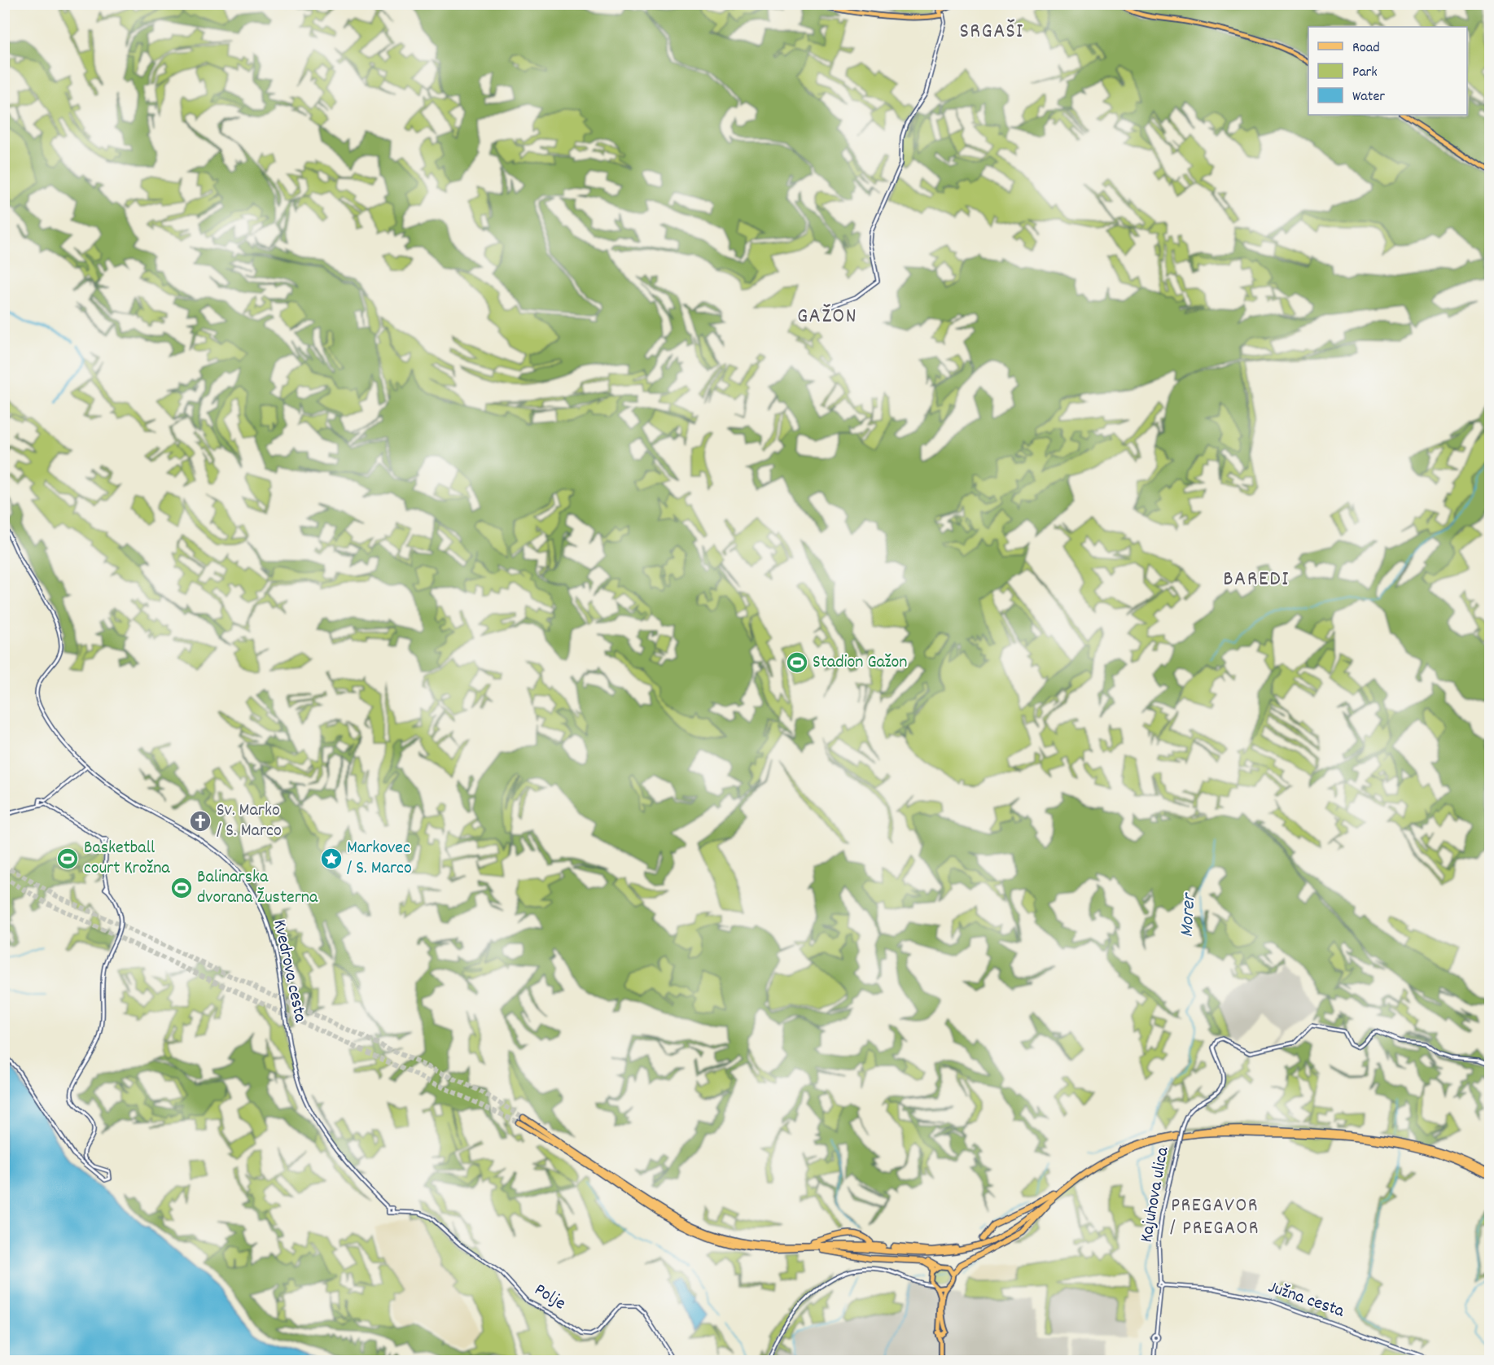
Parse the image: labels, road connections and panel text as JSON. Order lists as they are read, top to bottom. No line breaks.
{"streets":{"street":["Kvedrova cesta","Kajuhova ulica","Polje","Južna cesta"]},"crossings":[["Kajuhova ulica","Južna cesta"]],"districts":["SRGAŠI","GAŽON","BAREDI","PREGAVOR / PREGAOR"],"water":["Morer"],"places":{"sports":["Stadion Gažon","Basketball court Krožna","Balinarska dvorana Žusterna"],"church":["Sv. Marko / S. Marco"],"place":["Markovec / S. Marco"]},"legend":["Road","Park","Water"]}
